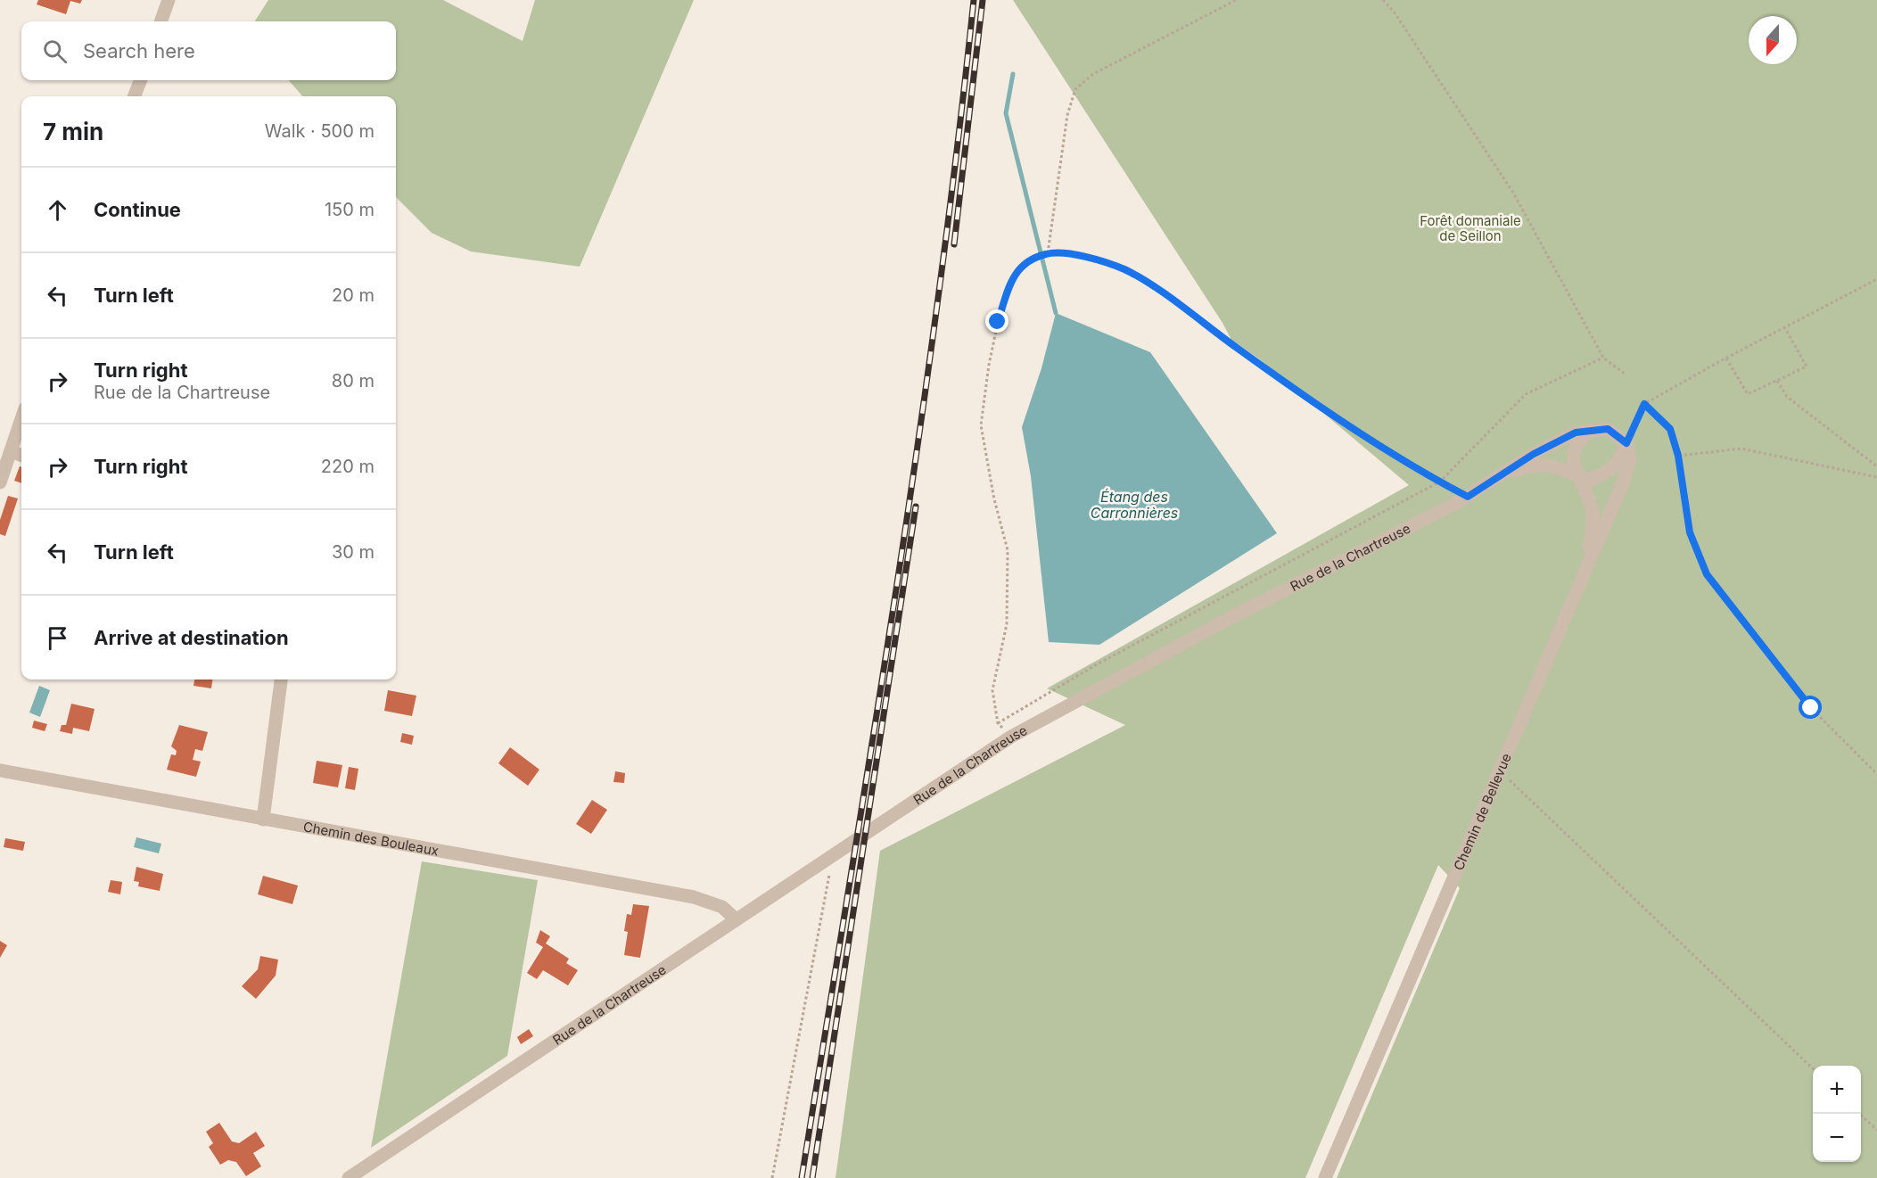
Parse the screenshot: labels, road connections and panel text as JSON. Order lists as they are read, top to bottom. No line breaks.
{"streets":{"street":["Rue de la Chartreuse","Chemin de Bellevue","Chemin des Bouleaux"]},"crossings":[["Rue de la Chartreuse","Chemin de Bellevue"],["Rue de la Chartreuse","Chemin des Bouleaux"]],"water":["Étang des Carronnières"],"parks":["Forêt domaniale de Seillon"],"north":"bottom","page":{"search":"Search here","heading":["7 min","Walk · 500 m"],"list":[["Continue","150 m"],["Turn left","20 m"],["Turn right","Rue de la Chartreuse","80 m"],["Turn right","220 m"],["Turn left","30 m"],"Arrive at destination"],"map_buttons":["+","−"]}}
